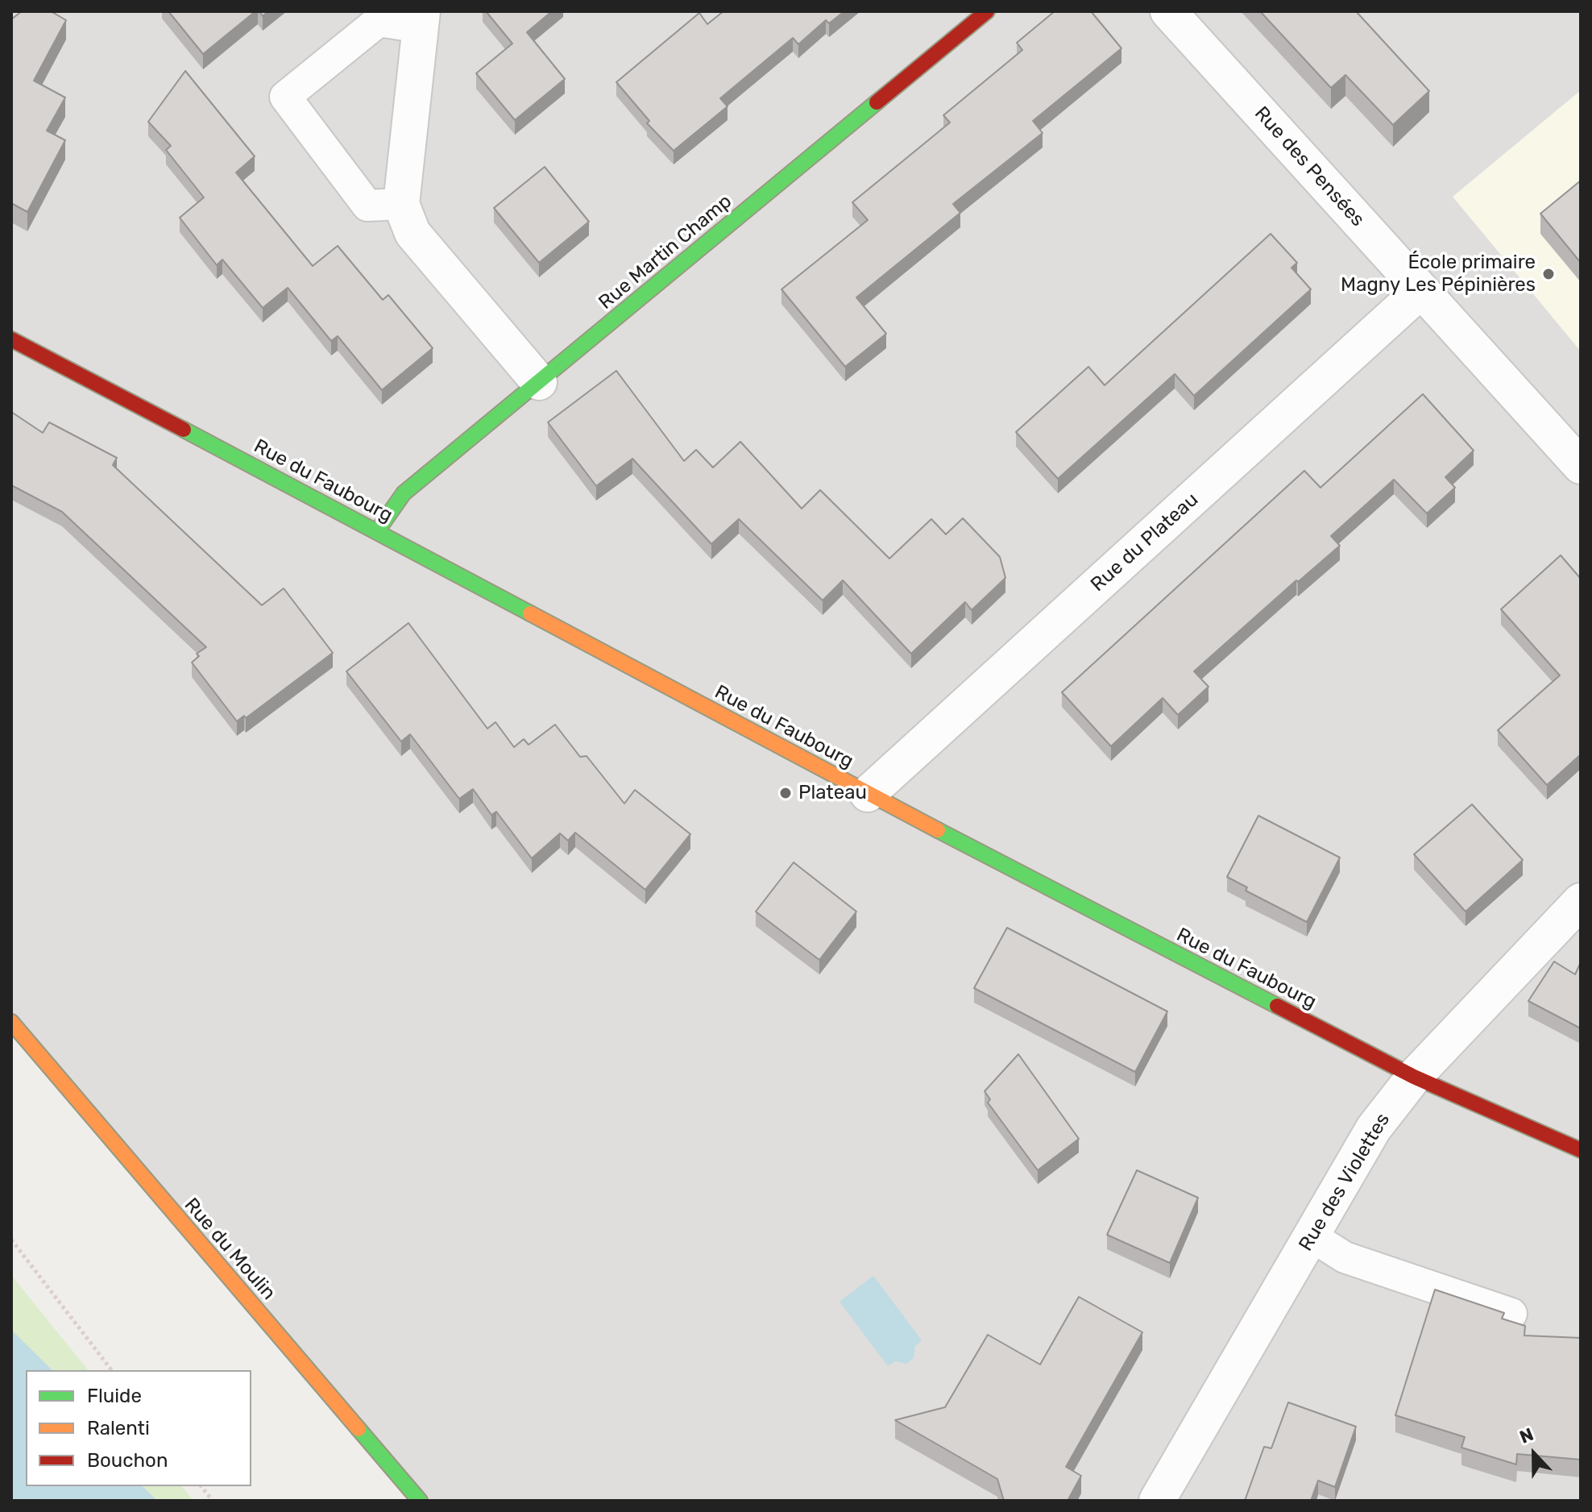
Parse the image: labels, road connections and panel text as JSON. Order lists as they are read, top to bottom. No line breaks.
{"streets":{"main road":["Rue Martin Champ","Rue du Faubourg","Rue du Moulin"],"street":["Rue des Pensées","Rue du Plateau","Rue des Violettes"]},"crossings":[["Rue des Pensées","Rue du Plateau"],["Rue Martin Champ","Rue du Faubourg"],["Rue du Faubourg","Rue du Plateau"],["Rue du Faubourg","Rue des Violettes"]],"places":["École primaire Magny Les Pépinières","Plateau"],"legend":["Fluide","Ralenti","Bouchon"],"north":"top"}
